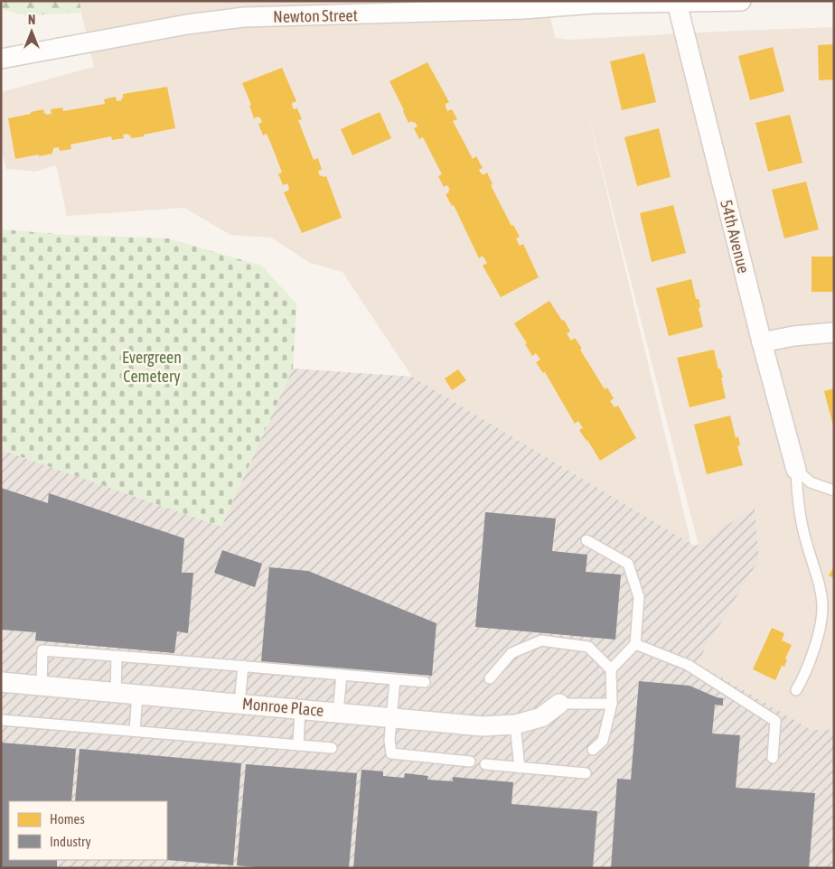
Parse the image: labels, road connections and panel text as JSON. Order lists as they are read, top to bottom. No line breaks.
{"streets":{"street":["Newton Street","54th Avenue","Monroe Place"]},"crossings":[["Newton Street","54th Avenue"]],"parks":["Evergreen Cemetery"],"legend":["Homes","Industry"],"north":"top"}
